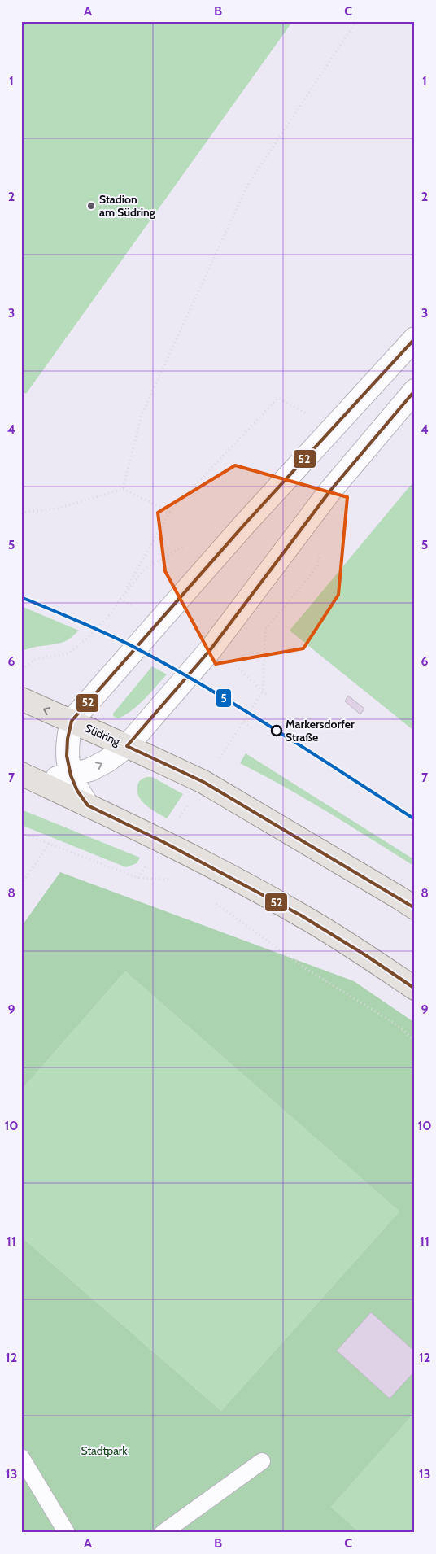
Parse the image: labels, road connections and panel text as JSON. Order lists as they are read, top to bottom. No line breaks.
{"streets":{"main road":["Südring"]},"parks":["Stadtpark"],"places":["Stadion am Südring","Markersdorfer Straße"],"lines":["transit line 52","transit line 5"],"grid":{"columns":["A","B","C"],"rows":["1","2","3","4","5","6","7","8","9","10","11","12","13"]}}
